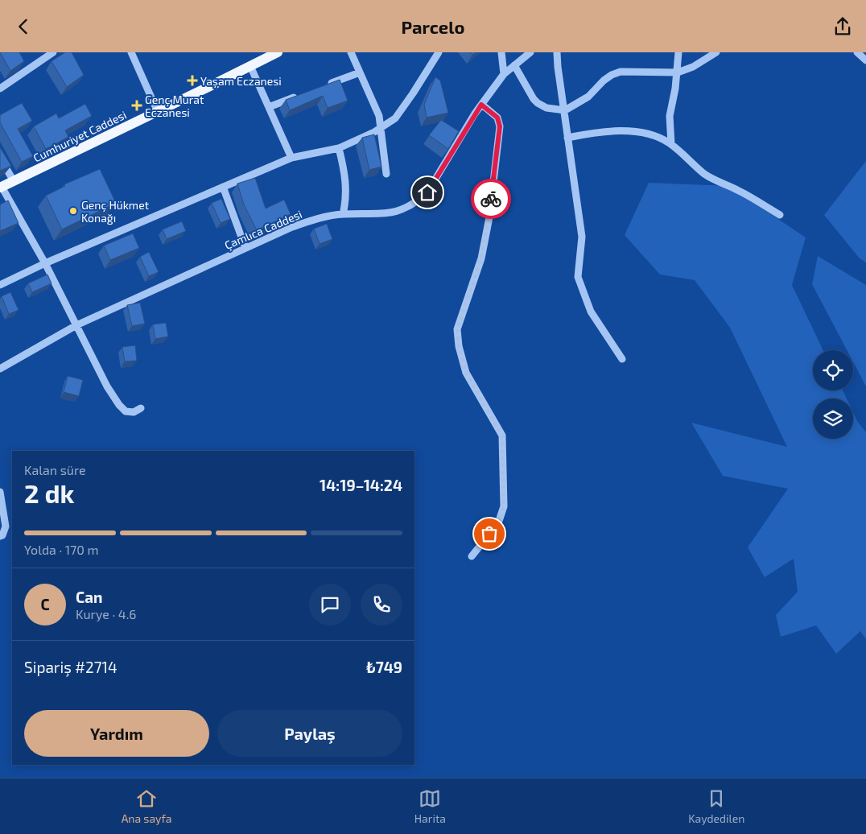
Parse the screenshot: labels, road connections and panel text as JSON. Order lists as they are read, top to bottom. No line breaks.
{"streets":{"main road":["Cumhuriyet Caddesi"],"street":["Çamlıca Caddesi"]},"places":{"health":["Yaşam Eczanesi","Genç Murat Eczanesi"],"other":["Genç Hükmet Konağı"]},"page":{"header":"Parcelo","heading":["2 dk","Kalan süre","14:19–14:24"],"panel":["Can","Kurye · 4.6","Sipariş #2714","₺749"],"bar":"Yolda · 170 m","round":"C","buttons":["Yardım","Paylaş"],"tabs":["Ana sayfa","Harita","Kaydedilen"]}}
